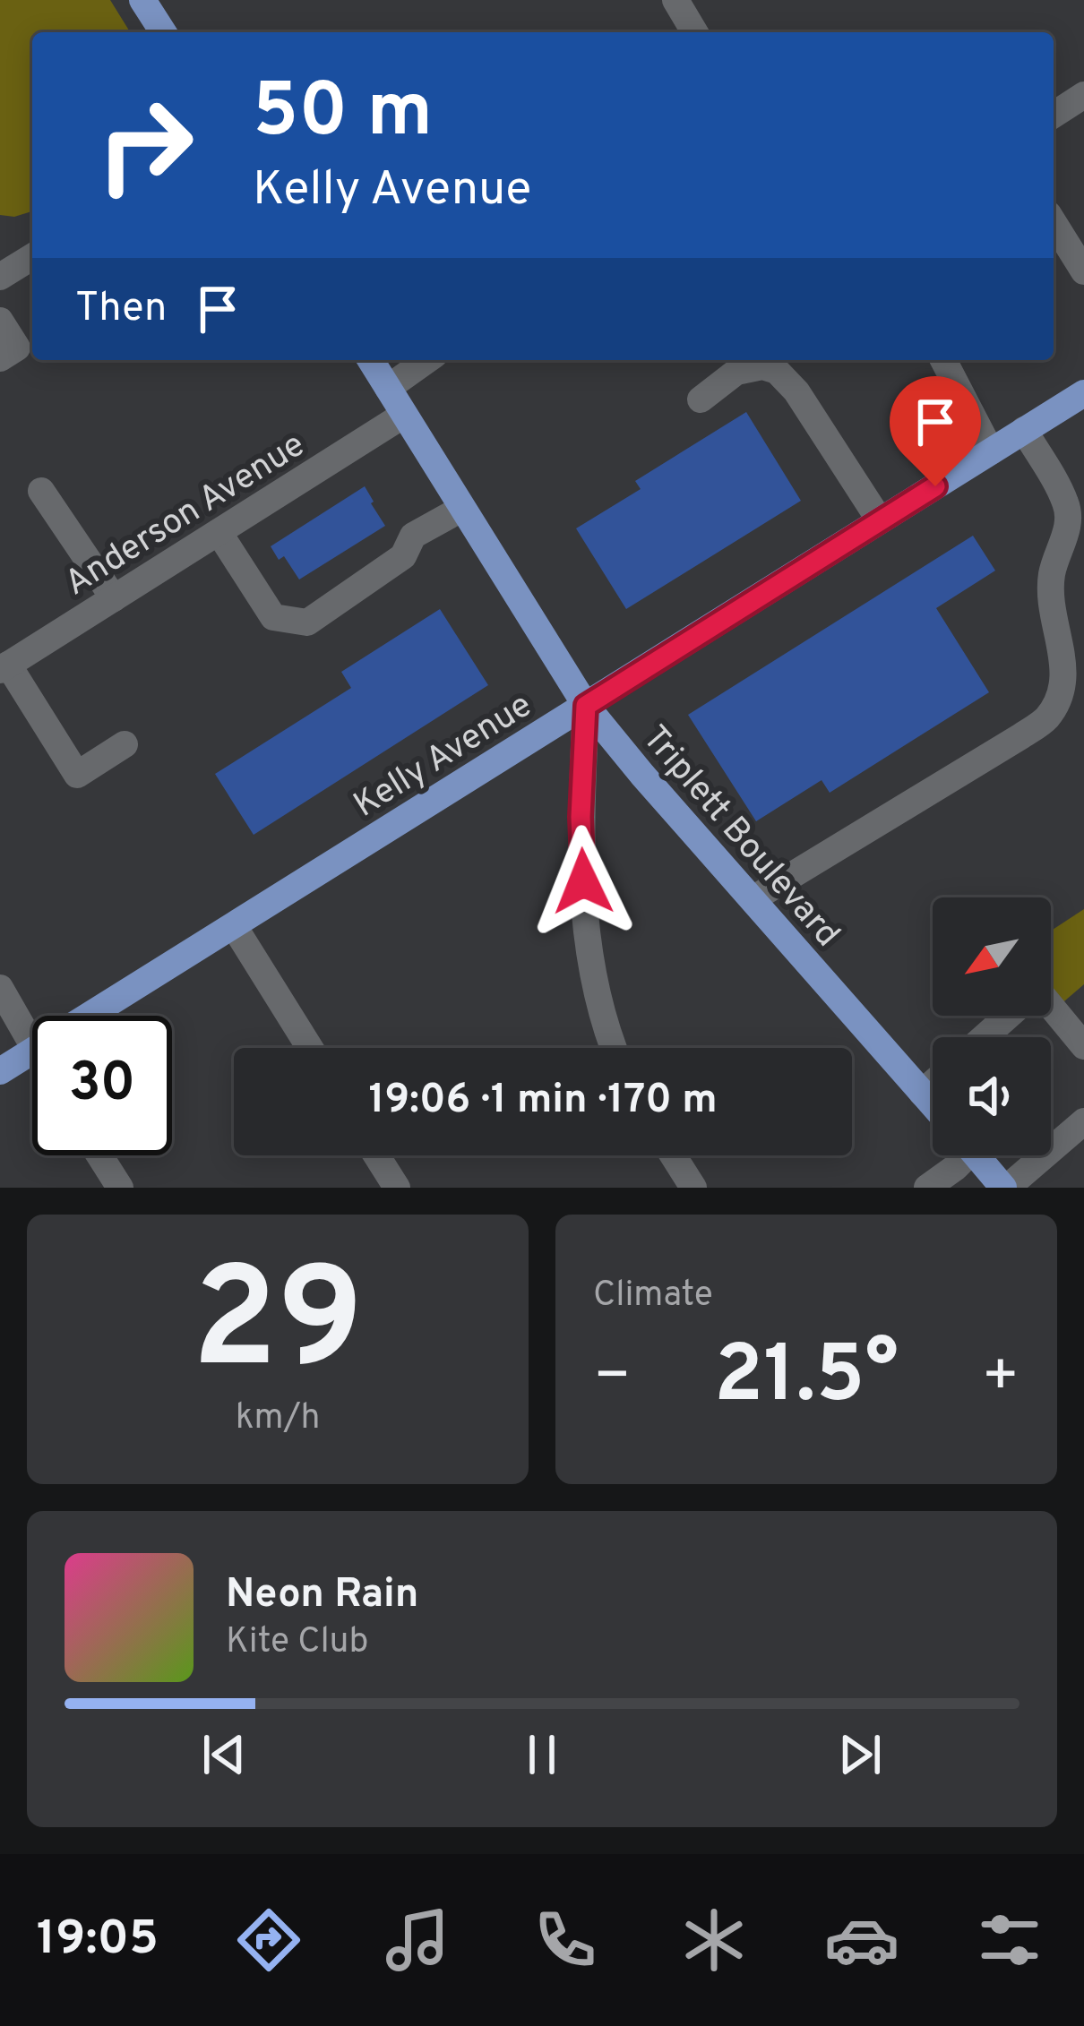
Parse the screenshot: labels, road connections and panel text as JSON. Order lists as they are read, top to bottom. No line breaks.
{"streets":{"main road":["Kelly Avenue","Triplett Boulevard"],"street":["Anderson Avenue"]},"crossings":[["Anderson Avenue","Triplett Boulevard"],["Kelly Avenue","Triplett Boulevard"]],"north":"bottom left","page":{"turn":["50 m","Kelly Avenue"],"then":"Then","limit":"30","trip":"19:06 · 1 min · 170 m","tile":[["29","km/h"],"Climate"],"heat":["−","21.5°","+"],"song":["Neon Rain","Kite Club"],"tabs":"19:05"}}
